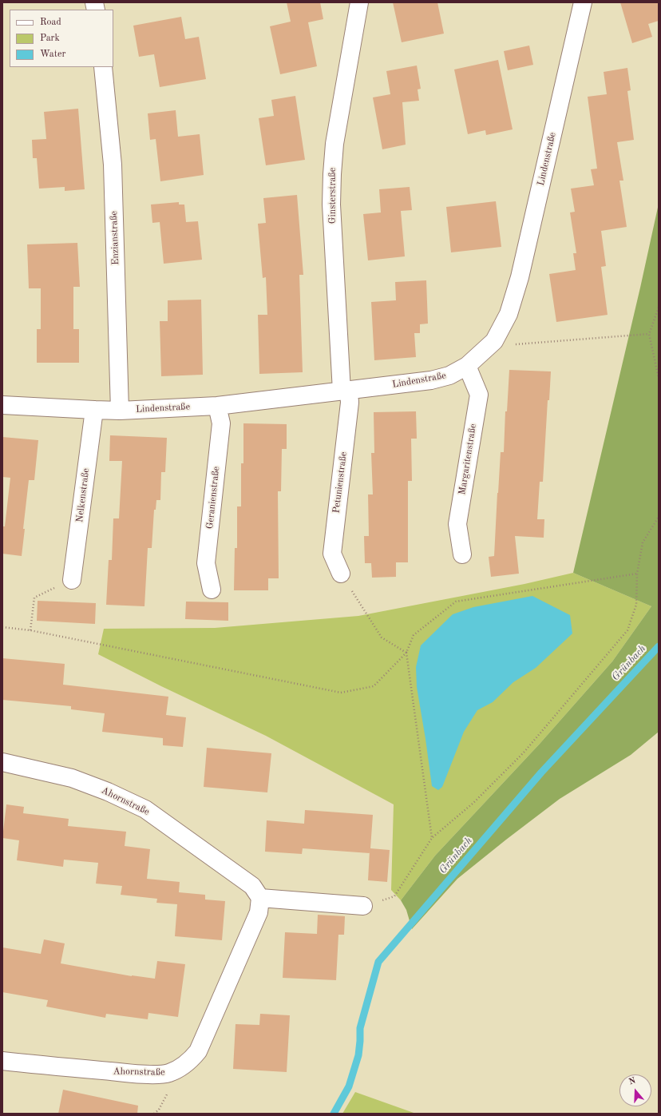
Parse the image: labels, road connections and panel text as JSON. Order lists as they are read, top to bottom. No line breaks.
{"streets":{"street":["Lindenstraße","Ginsterstraße","Enzianstraße","Margaritenstraße","Petunienstraße","Nelkenstraße","Geranienstraße","Ahornstraße"]},"crossings":[["Lindenstraße","Ginsterstraße"],["Lindenstraße","Enzianstraße"],["Lindenstraße","Margaritenstraße"],["Lindenstraße","Petunienstraße"],["Lindenstraße","Nelkenstraße"],["Lindenstraße","Geranienstraße"],["Ginsterstraße","Petunienstraße"]],"water":["Grünbach"],"legend":["Road","Park","Water"],"north":"top"}
